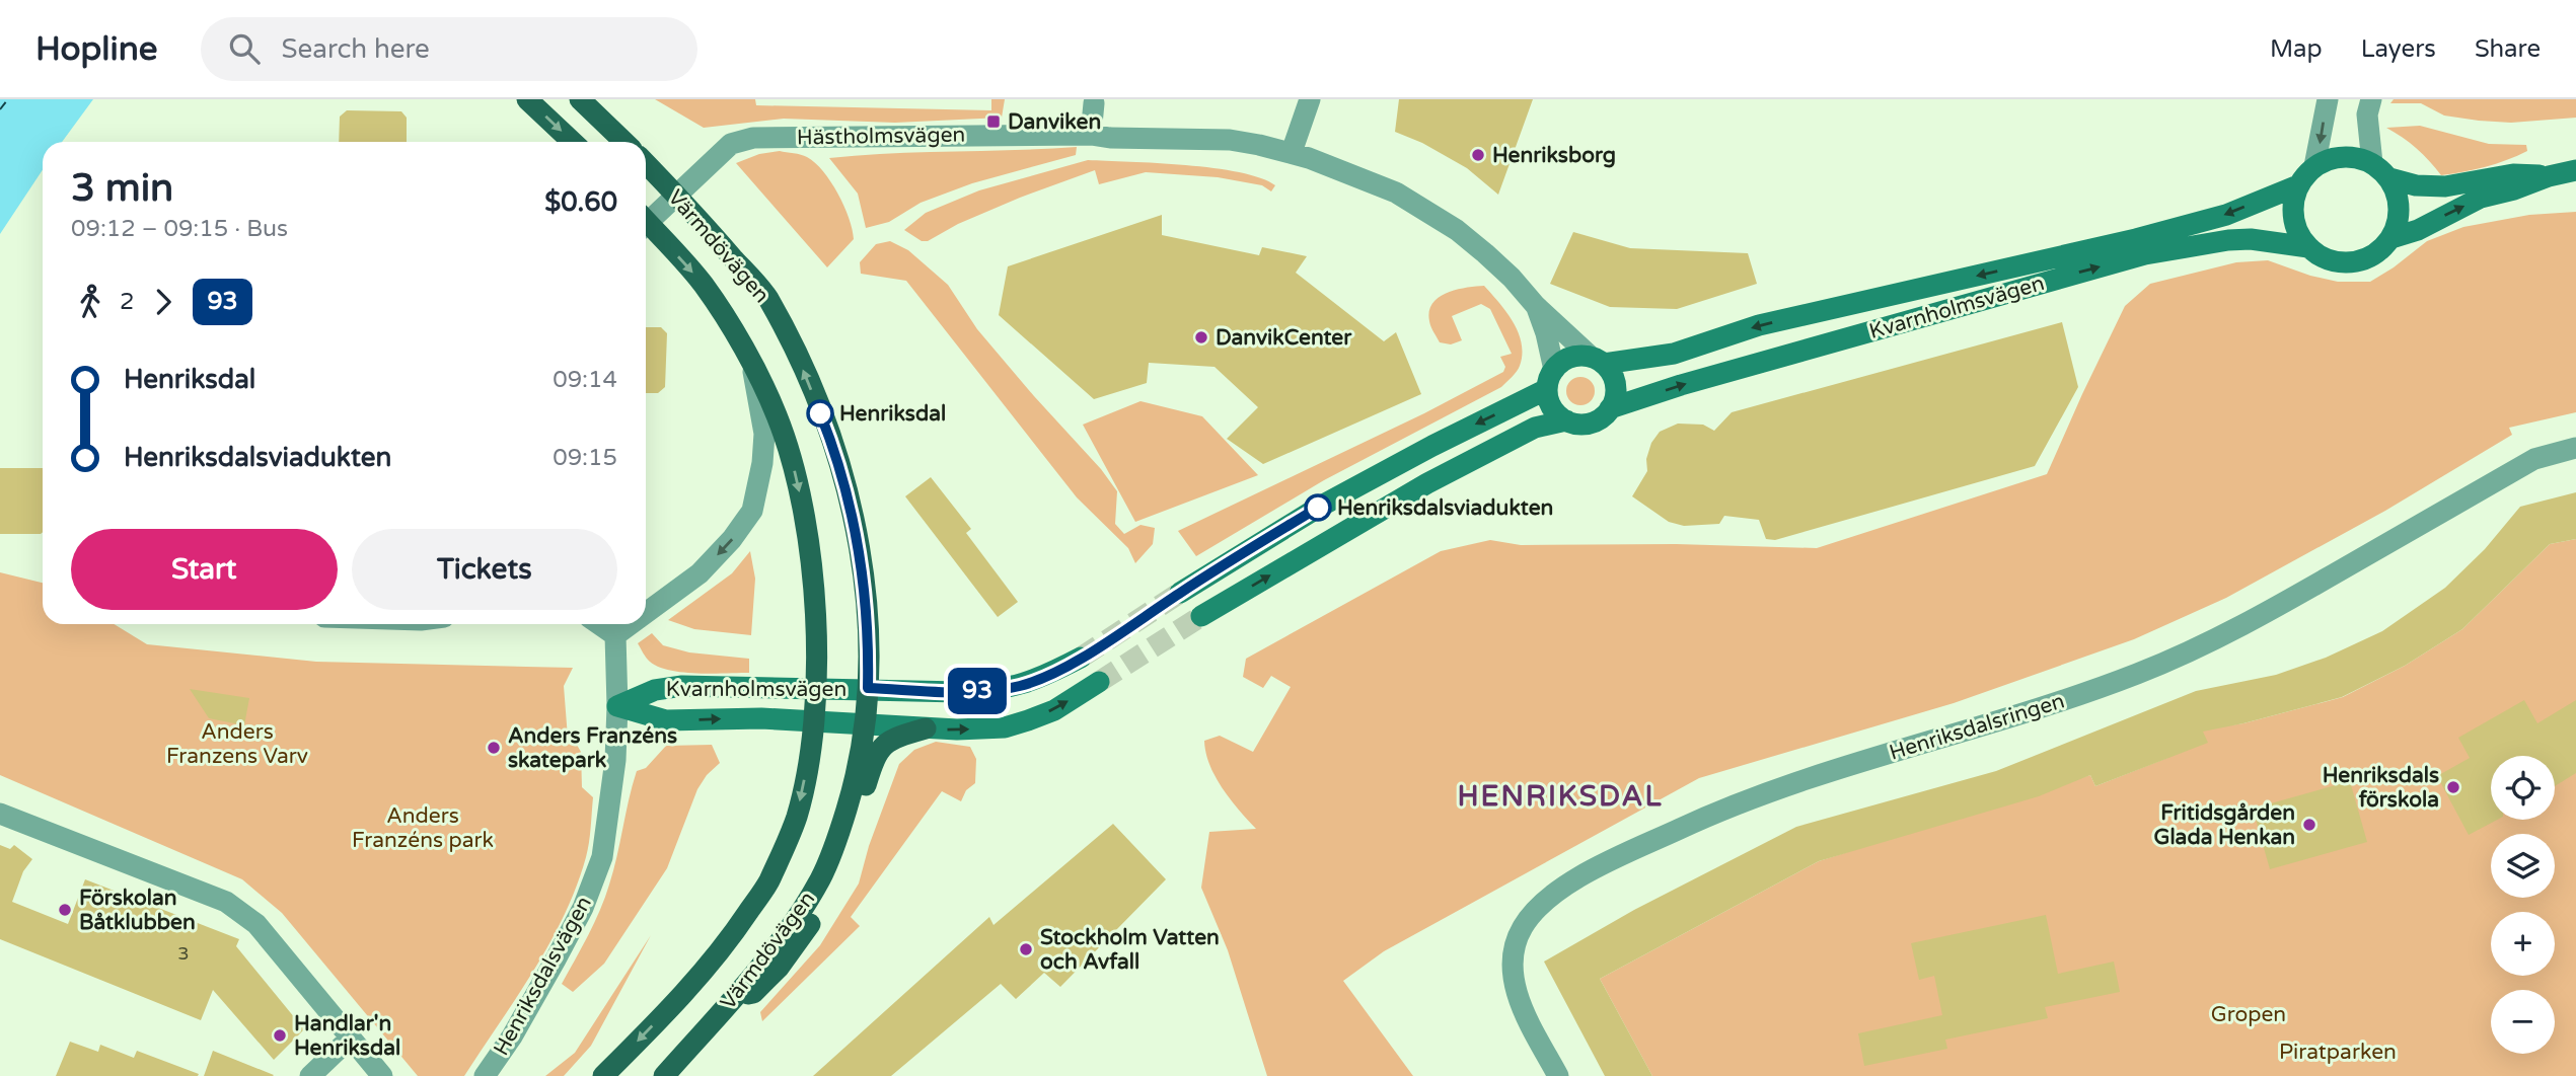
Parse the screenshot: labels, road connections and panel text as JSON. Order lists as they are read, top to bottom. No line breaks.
{"streets":{"main road":["Värmdövägen"],"street":["Hästholmsvägen","Kvarnholmsvägen","Henriksdalsringen","Henriksdalsvägen"]},"crossings":[["Hästholmsvägen","Kvarnholmsvägen"],["Värmdövägen","Kvarnholmsvägen"],["Kvarnholmsvägen","Henriksdalsvägen"]],"districts":["HENRIKSDAL"],"parks":["Anders Franzens Varv","Anders Franzéns park","Gropen","Piratparken"],"places":{"transit":["Danviken"],"other":["Henriksborg","DanvikCenter","Henriksdal","Henriksdalsviadukten","Anders Franzéns skatepark","Henriksdals förskola","Fritidsgården Glada Henkan","Förskolan Båtklubben","Stockholm Vatten och Avfall","Handlar'n Henriksdal"]},"lines":["bus line 93"],"house_numbers":["3"],"page":{"header":"Hopline","search":"Search here","nav":["Map","Layers","Share"],"on_map":"93","heading":["3 min","09:12 – 09:15 · Bus","$0.60"],"legs":["2","93"],"list":[{"name":"Henriksdal","value":"09:14"},{"name":"Henriksdalsviadukten","value":"09:15"}],"buttons":["Start","Tickets"],"map_buttons":["+","−"]}}
